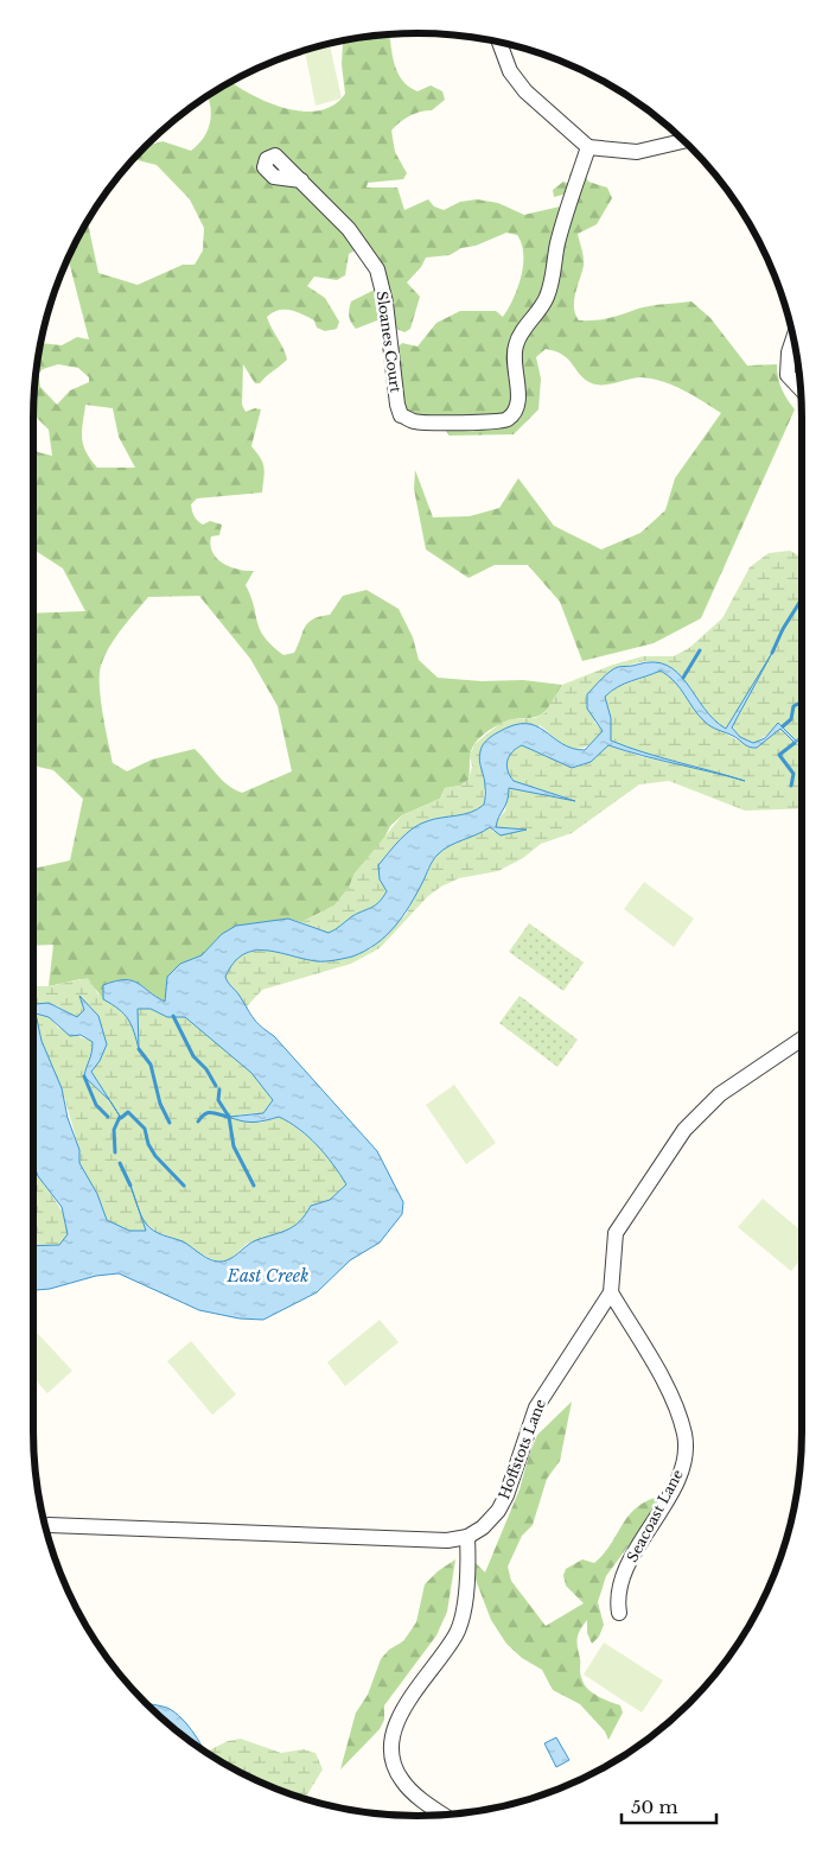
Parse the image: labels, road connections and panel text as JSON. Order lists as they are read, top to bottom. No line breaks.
{"streets":{"street":["Sloanes Court","Hoffstots Lane","Seacoast Lane"]},"crossings":[["Hoffstots Lane","Seacoast Lane"]],"water":["East Creek"],"scale_bar":"50 m"}
